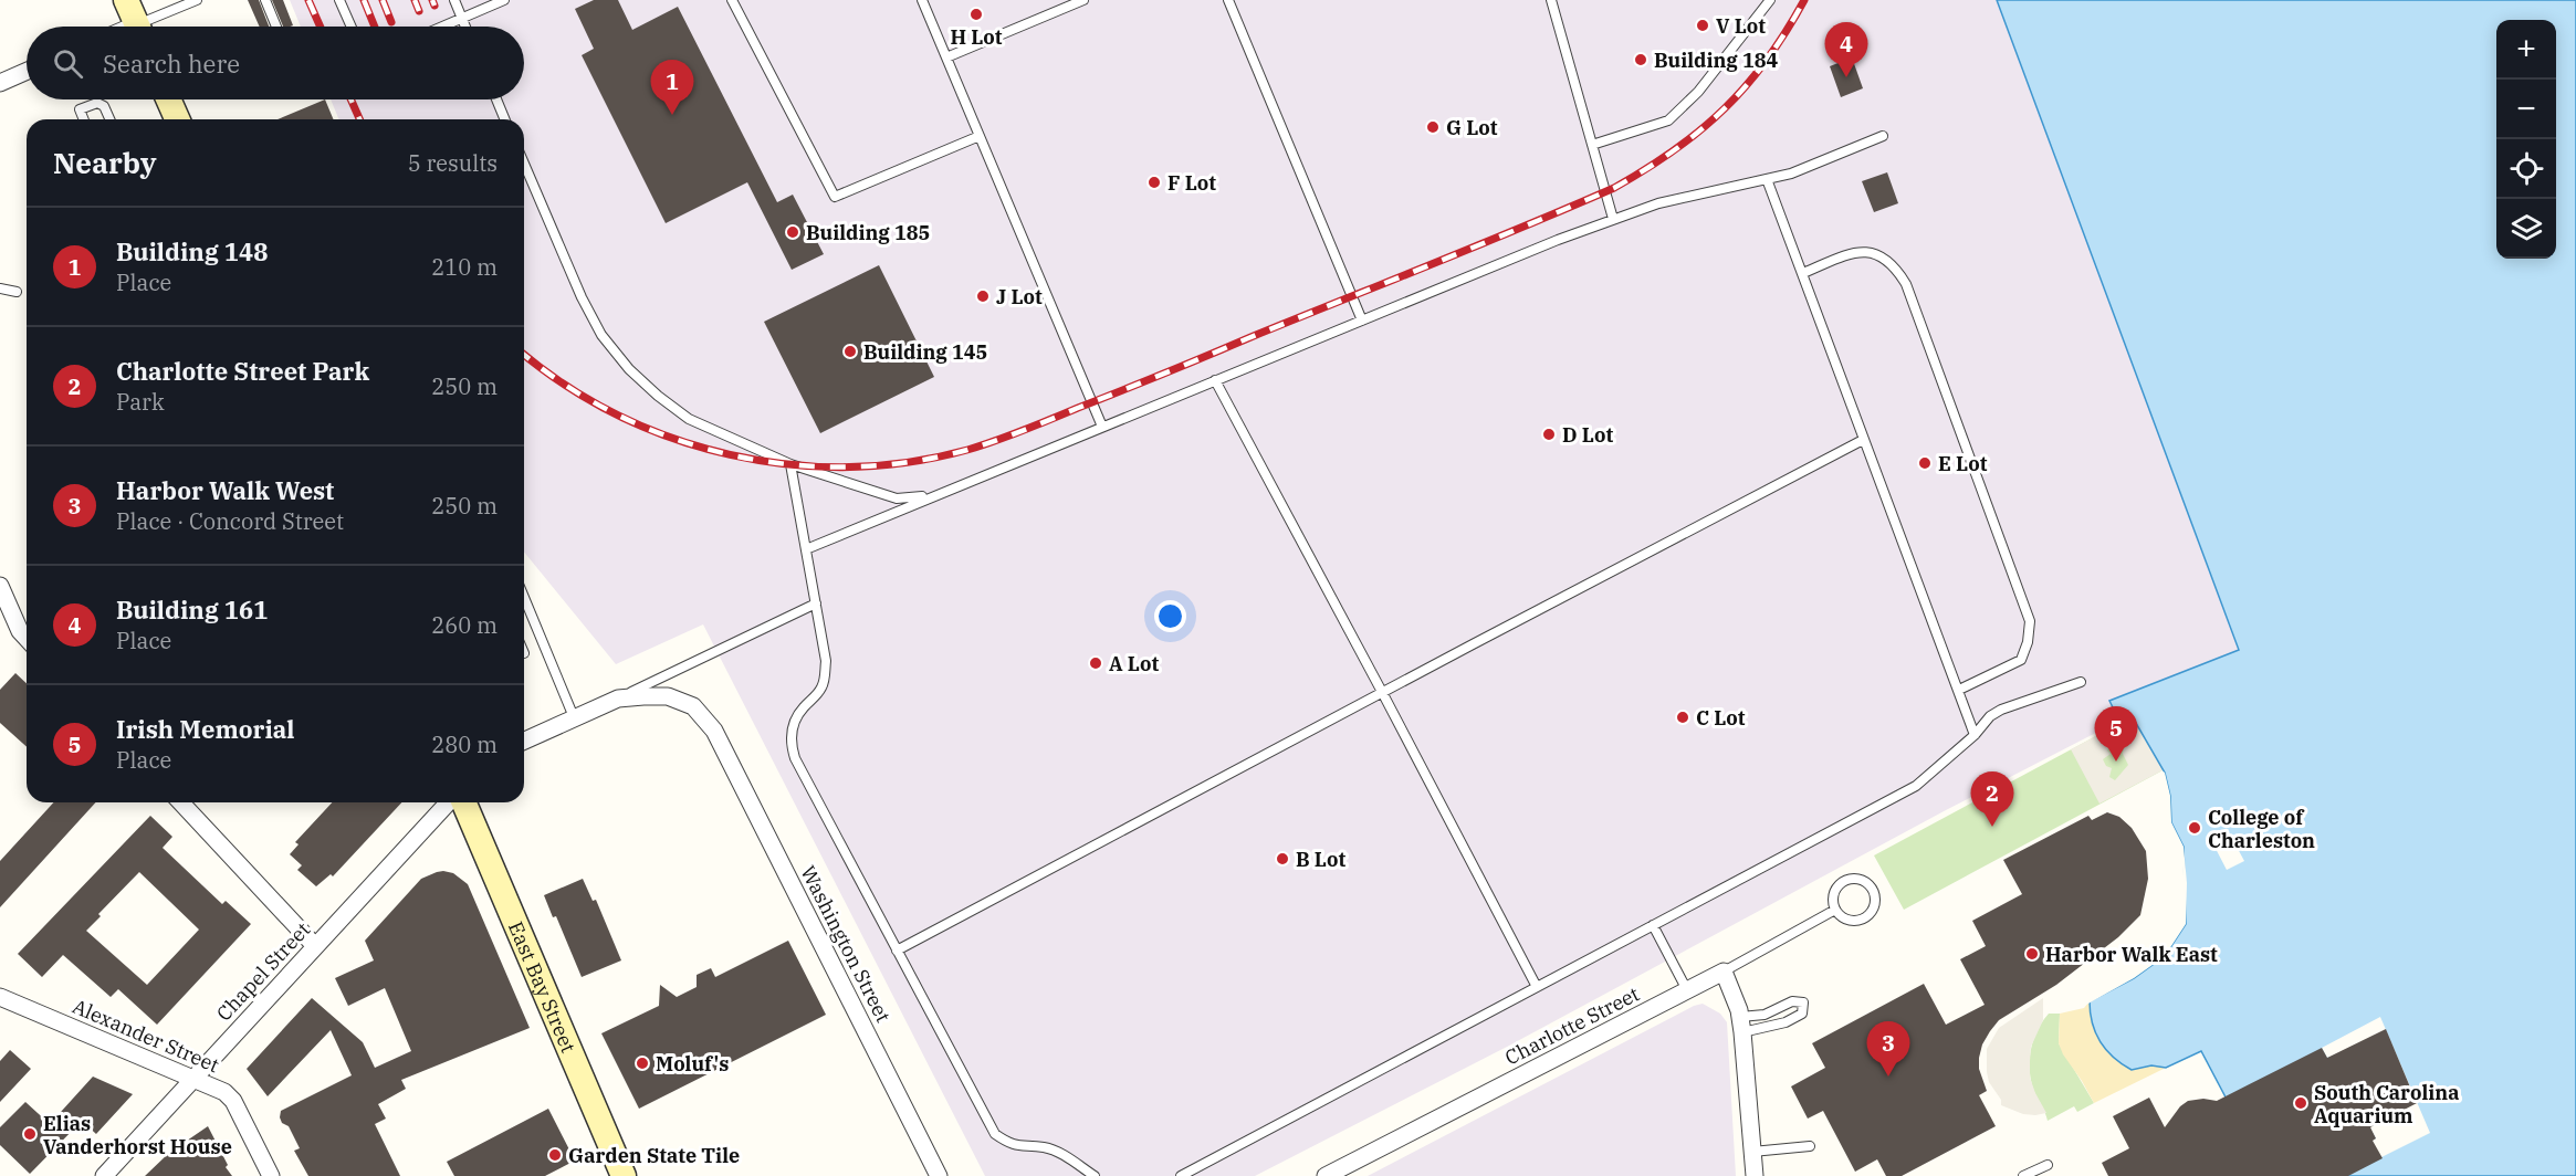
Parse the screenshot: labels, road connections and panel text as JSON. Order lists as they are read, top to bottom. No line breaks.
{"streets":{"main road":["East Bay Street"],"street":["Washington Street","Chapel Street","Charlotte Street","Alexander Street"]},"crossings":[["Chapel Street","Alexander Street"]],"places":["H Lot","V Lot","Building 184","G Lot","F Lot","Building 185","J Lot","Building 145","D Lot","E Lot","A Lot","C Lot","College of Charleston","B Lot","Harbor Walk East","Moluf's","South Carolina Aquarium","Elias Vanderhorst House","Garden State Tile"],"page":{"map_buttons":["+","−"],"pins":["4","1","5","2","3"],"search":"Search here","heading":["Nearby","5 results"],"list":[{"mark":"1","name":"Building 148","note":"Place","value":"210 m"},{"mark":"2","name":"Charlotte Street Park","note":"Park","value":"250 m"},{"mark":"3","name":"Harbor Walk West","note":"Place · Concord Street","value":"250 m"},{"mark":"4","name":"Building 161","note":"Place","value":"260 m"},{"mark":"5","name":"Irish Memorial","note":"Place","value":"280 m"}]}}
